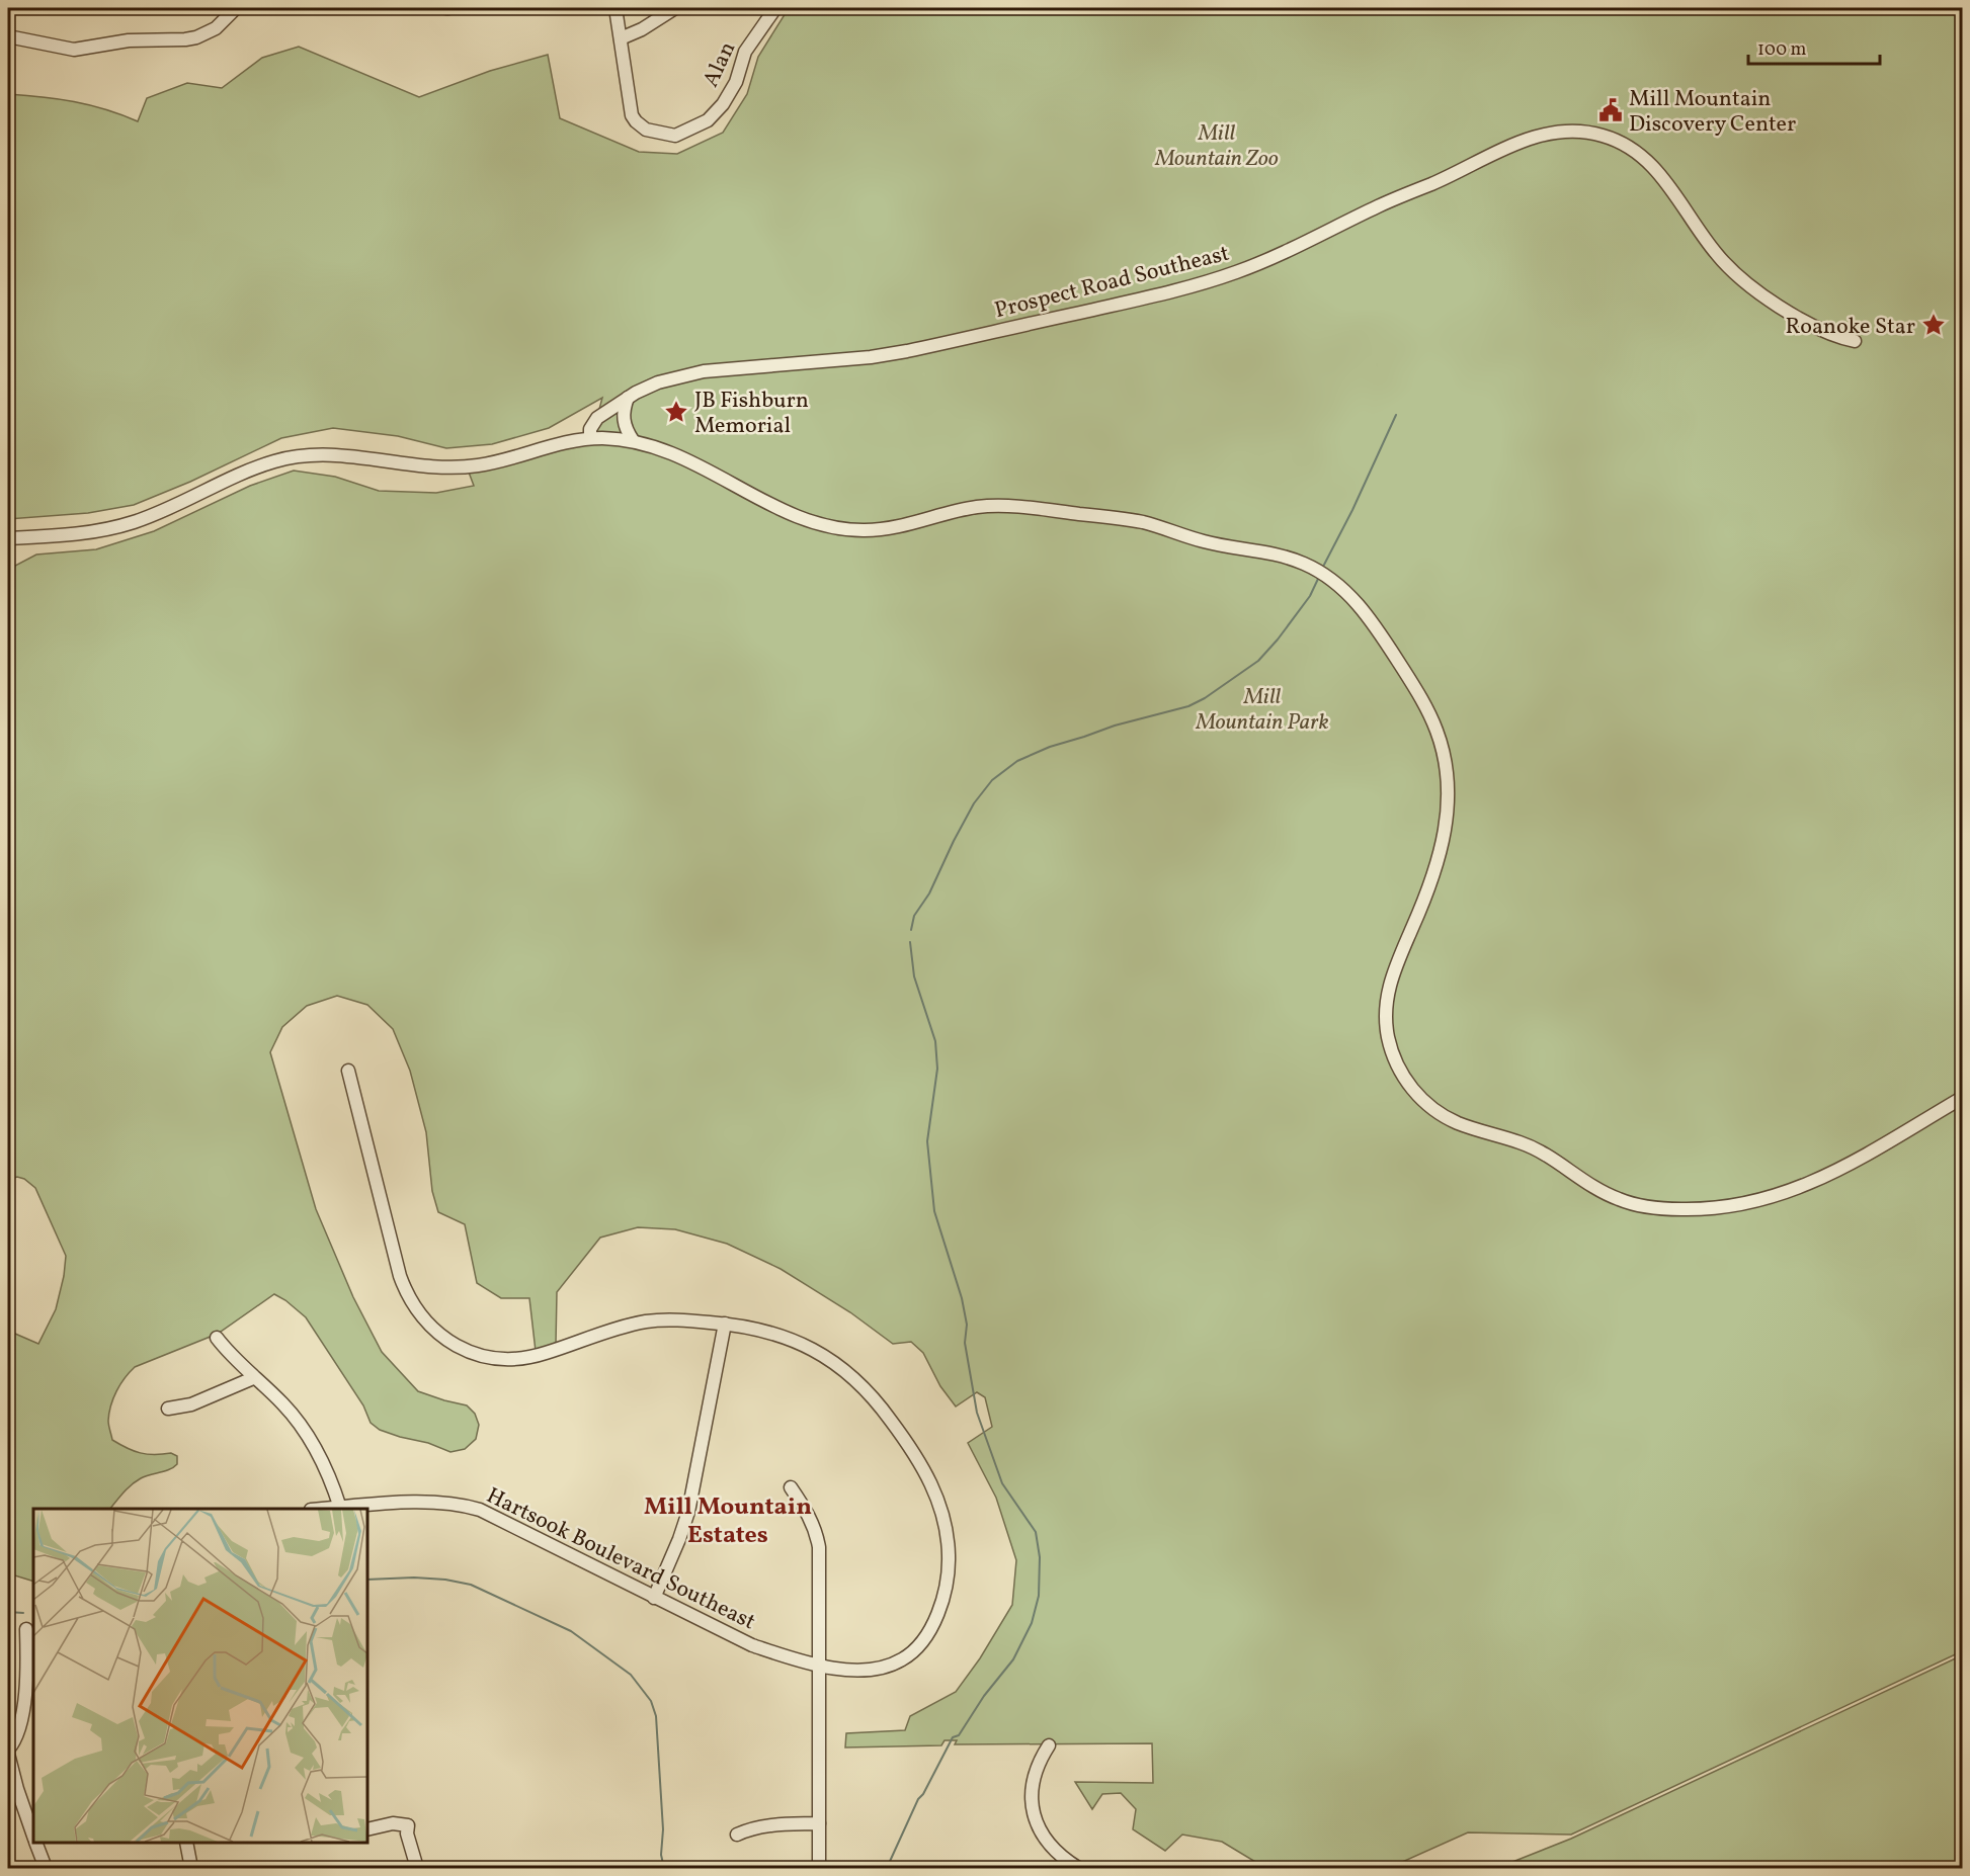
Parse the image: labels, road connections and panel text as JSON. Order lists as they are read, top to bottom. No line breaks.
{"streets":{"street":["Alan","Prospect Road Southeast","Hartsook Boulevard Southeast"]},"districts":["Mill Mountain Estates"],"parks":["Mill Mountain Zoo","Mill Mountain Park"],"places":{"public building":["Mill Mountain Discovery Center"],"place":["Roanoke Star","JB Fishburn Memorial"]},"scale_bar":"100 m"}
